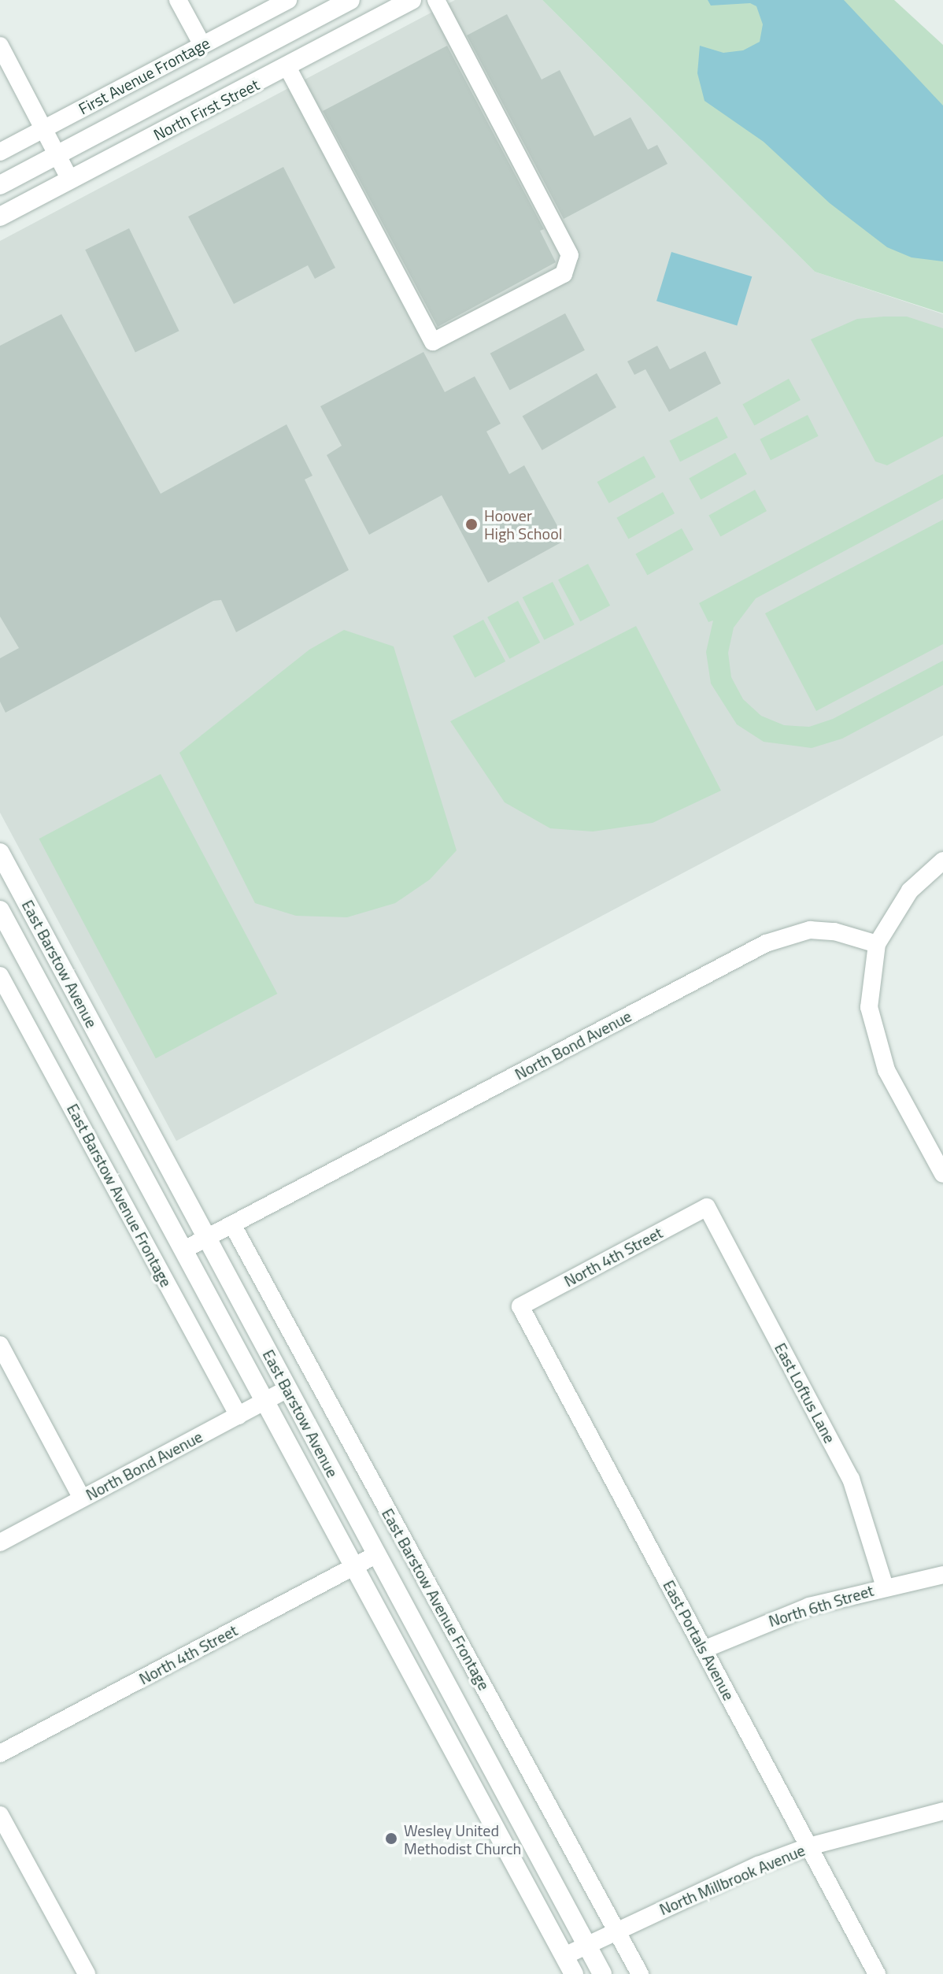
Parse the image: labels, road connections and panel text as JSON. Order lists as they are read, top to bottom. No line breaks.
{"streets":{"main road":["North First Street","East Barstow Avenue"],"street":["First Avenue Frontage","North Bond Avenue","East Barstow Avenue Frontage","North 4th Street","East Loftus Lane","North 6th Street","East Portals Avenue","North Millbrook Avenue"]},"crossings":[["East Barstow Avenue","North Bond Avenue"],["East Barstow Avenue","North 4th Street"],["East Barstow Avenue","North Millbrook Avenue"],["North Bond Avenue","East Barstow Avenue Frontage"],["East Barstow Avenue Frontage","North Millbrook Avenue"],["North 4th Street","East Loftus Lane"],["North 4th Street","East Portals Avenue"],["East Loftus Lane","North 6th Street"],["North 6th Street","East Portals Avenue"],["East Portals Avenue","North Millbrook Avenue"]],"places":["Hoover High School","Wesley United Methodist Church"]}
